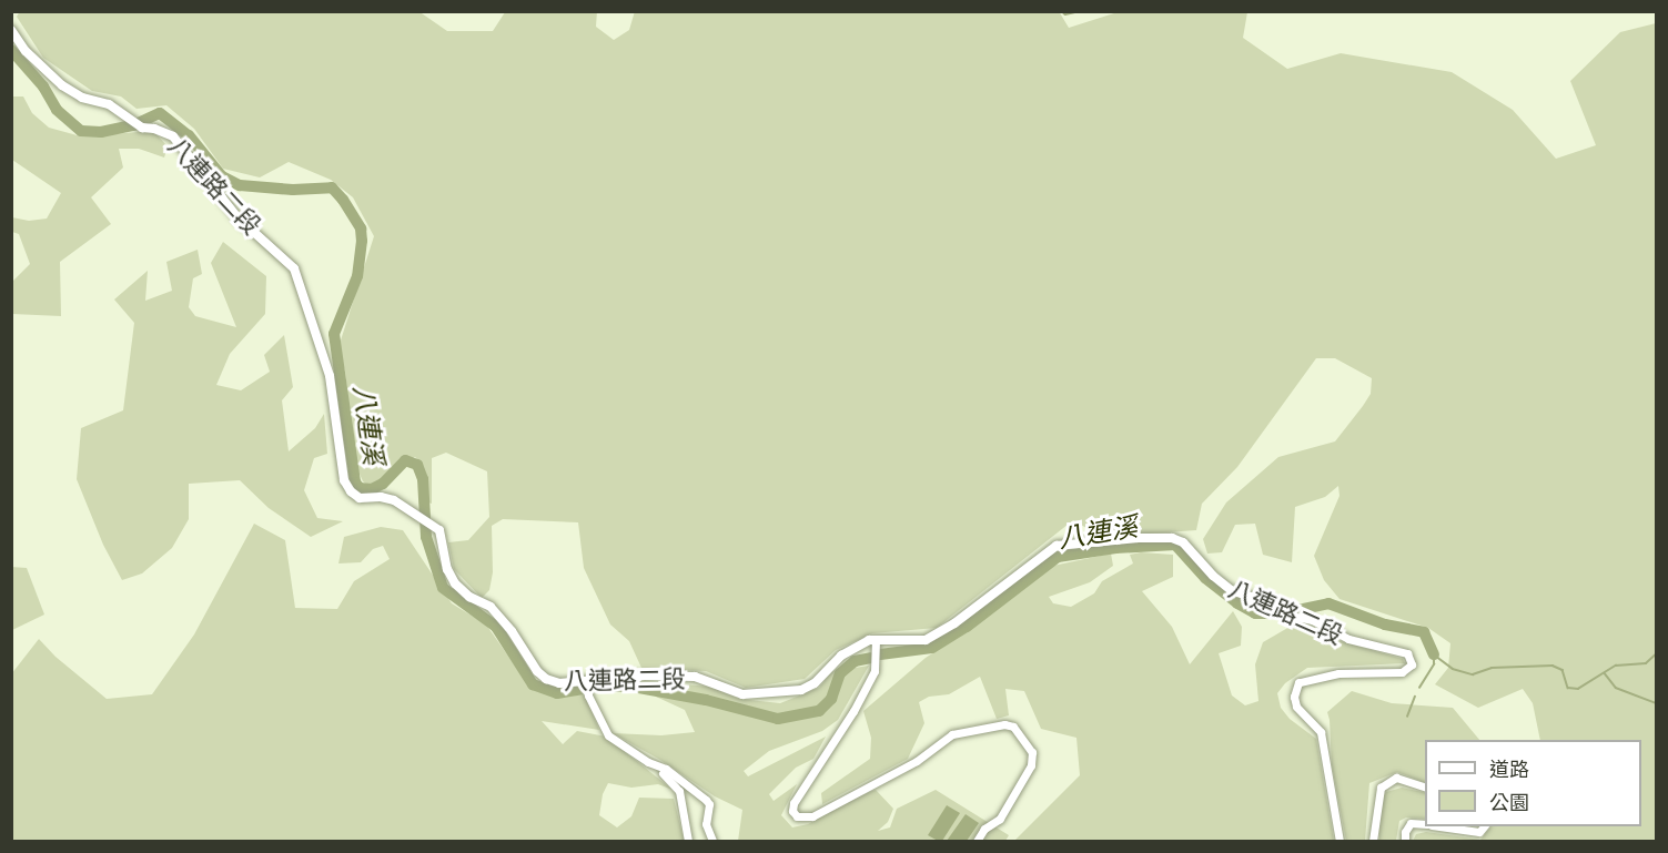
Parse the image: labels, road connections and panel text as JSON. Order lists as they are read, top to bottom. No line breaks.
{"streets":{"street":["八連路二段"]},"water":["八連溪"],"legend":["道路","公園"]}
